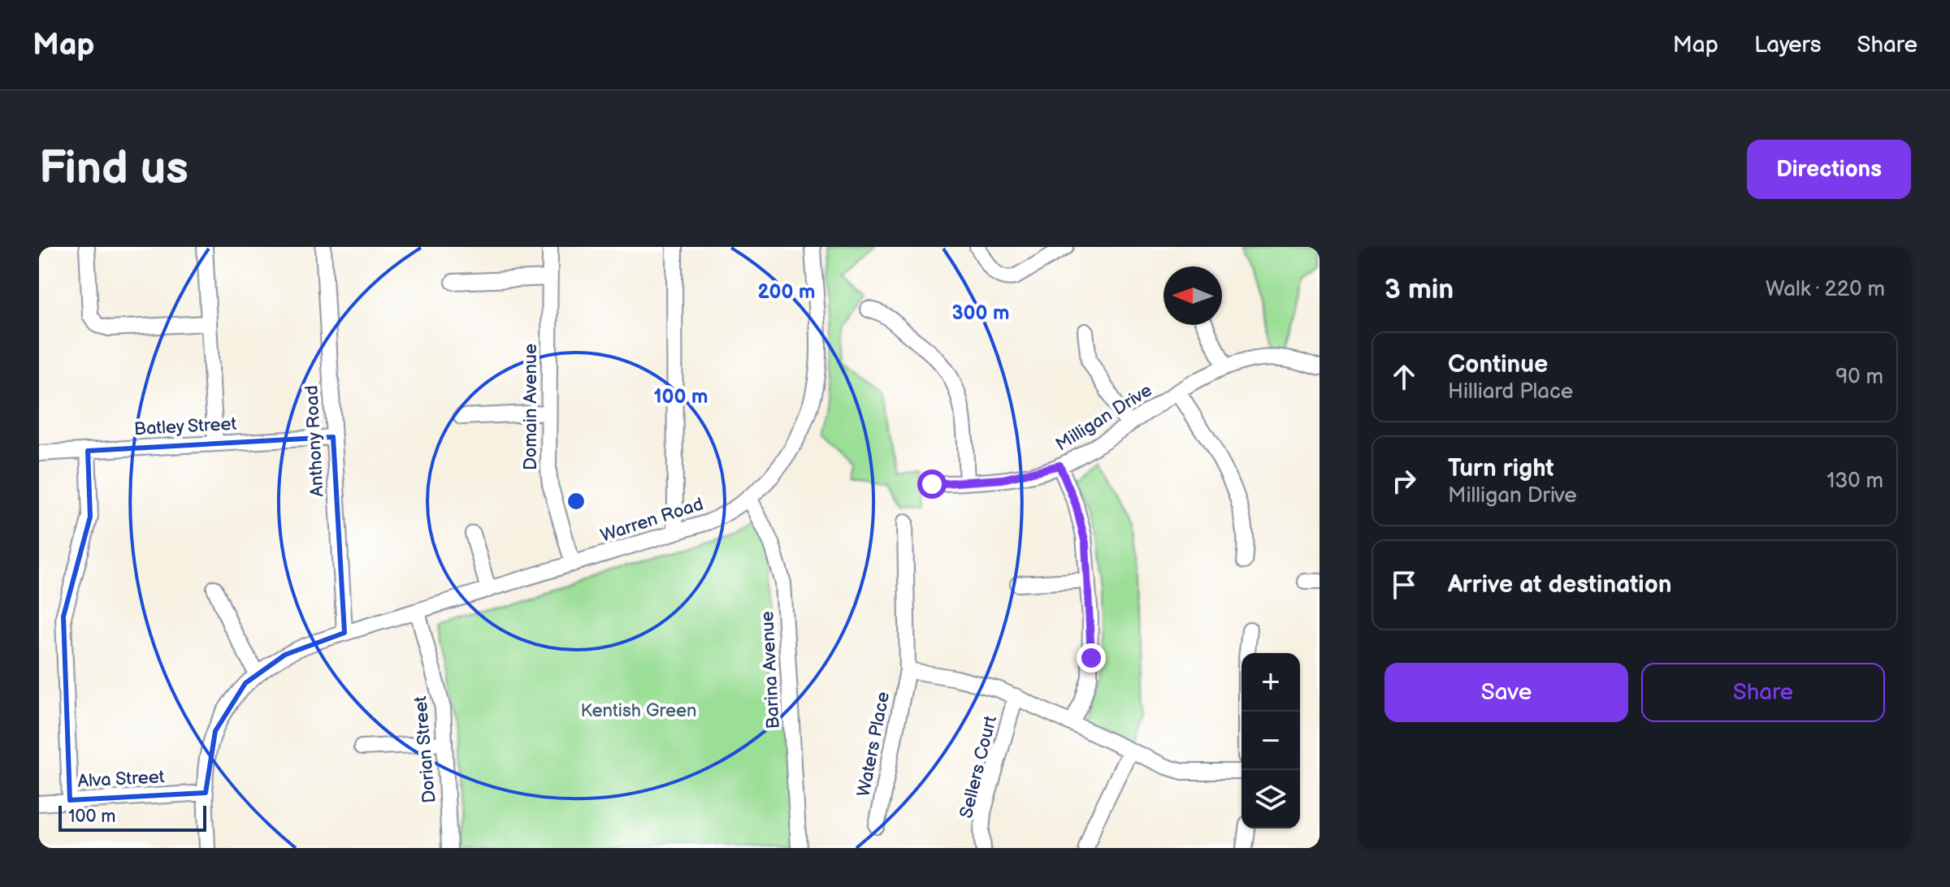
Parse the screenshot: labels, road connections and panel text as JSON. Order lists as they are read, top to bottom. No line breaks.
{"streets":{"street":["Domain Avenue","Milligan Drive","Batley Street","Anthony Road","Warren Road","Barina Avenue","Waters Place","Dorian Street","Sellers Court","Alva Street"]},"crossings":[["Domain Avenue","Warren Road"],["Batley Street","Anthony Road"],["Anthony Road","Warren Road"],["Warren Road","Barina Avenue"],["Warren Road","Dorian Street"],["Warren Road","Alva Street"]],"parks":["Kentish Green"],"scale_bar":"100 m","north":"left","page":{"header":"Map","nav":["Map","Layers","Share"],"buttons":["Directions",["Save","Share"]],"title":"Find us","heading":["3 min","Walk · 220 m"],"list":[["Continue","Hilliard Place","90 m"],["Turn right","Milligan Drive","130 m"],"Arrive at destination"],"map_buttons":["+","−"],"scale":"100 m"},"rings":["200 m","300 m","100 m"]}
